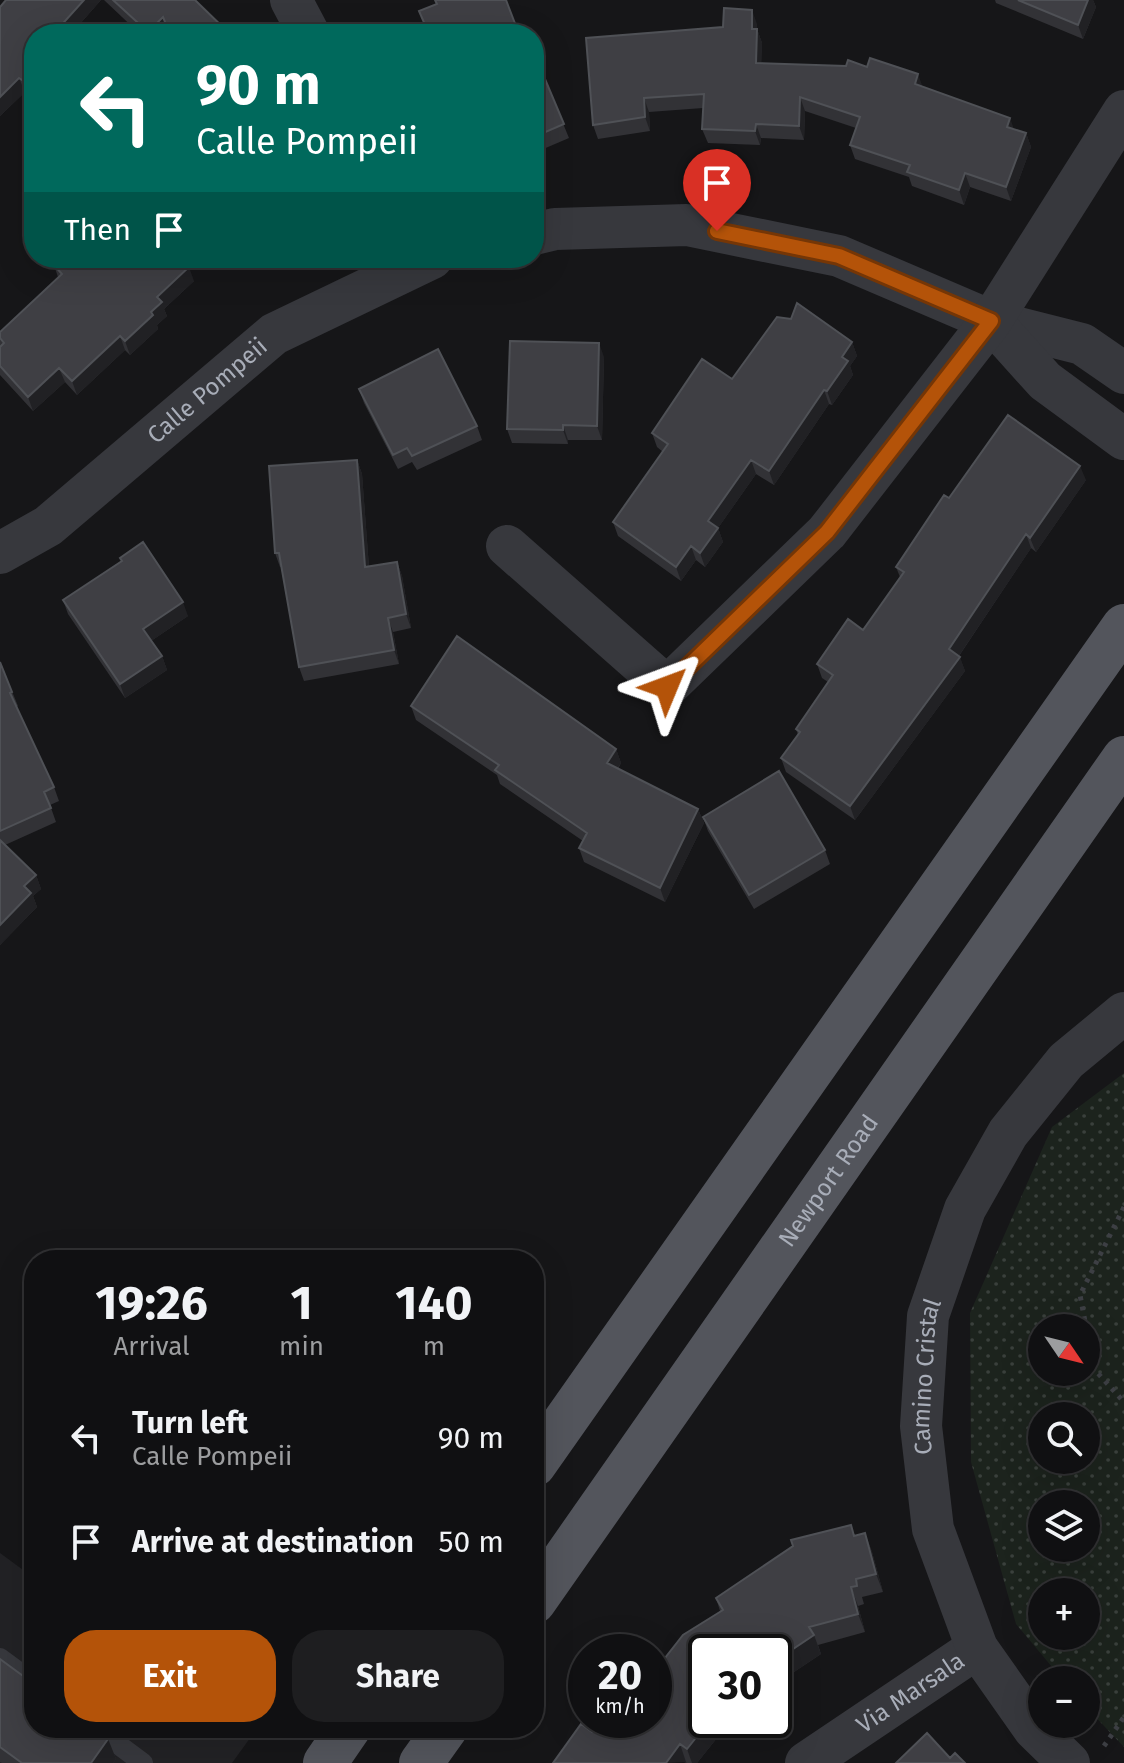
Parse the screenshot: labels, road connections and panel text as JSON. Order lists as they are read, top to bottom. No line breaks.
{"streets":{"main road":["Newport Road"],"street":["Calle Pompeii","Camino Cristal","Via Marsala"]},"crossings":[["Camino Cristal","Via Marsala"]],"north":"bottom right","page":{"turn":["90 m","Calle Pompeii"],"then":"Then","eta":["19:26","Arrival","1","min","140","m"],"map_buttons":["+","−"],"list":[{"name":"Turn left","note":"Calle Pompeii","value":"90 m"},{"name":"Arrive at destination","value":"50 m"}],"buttons":["Exit","Share"],"speed":"20 km/h","limit":"30"}}
